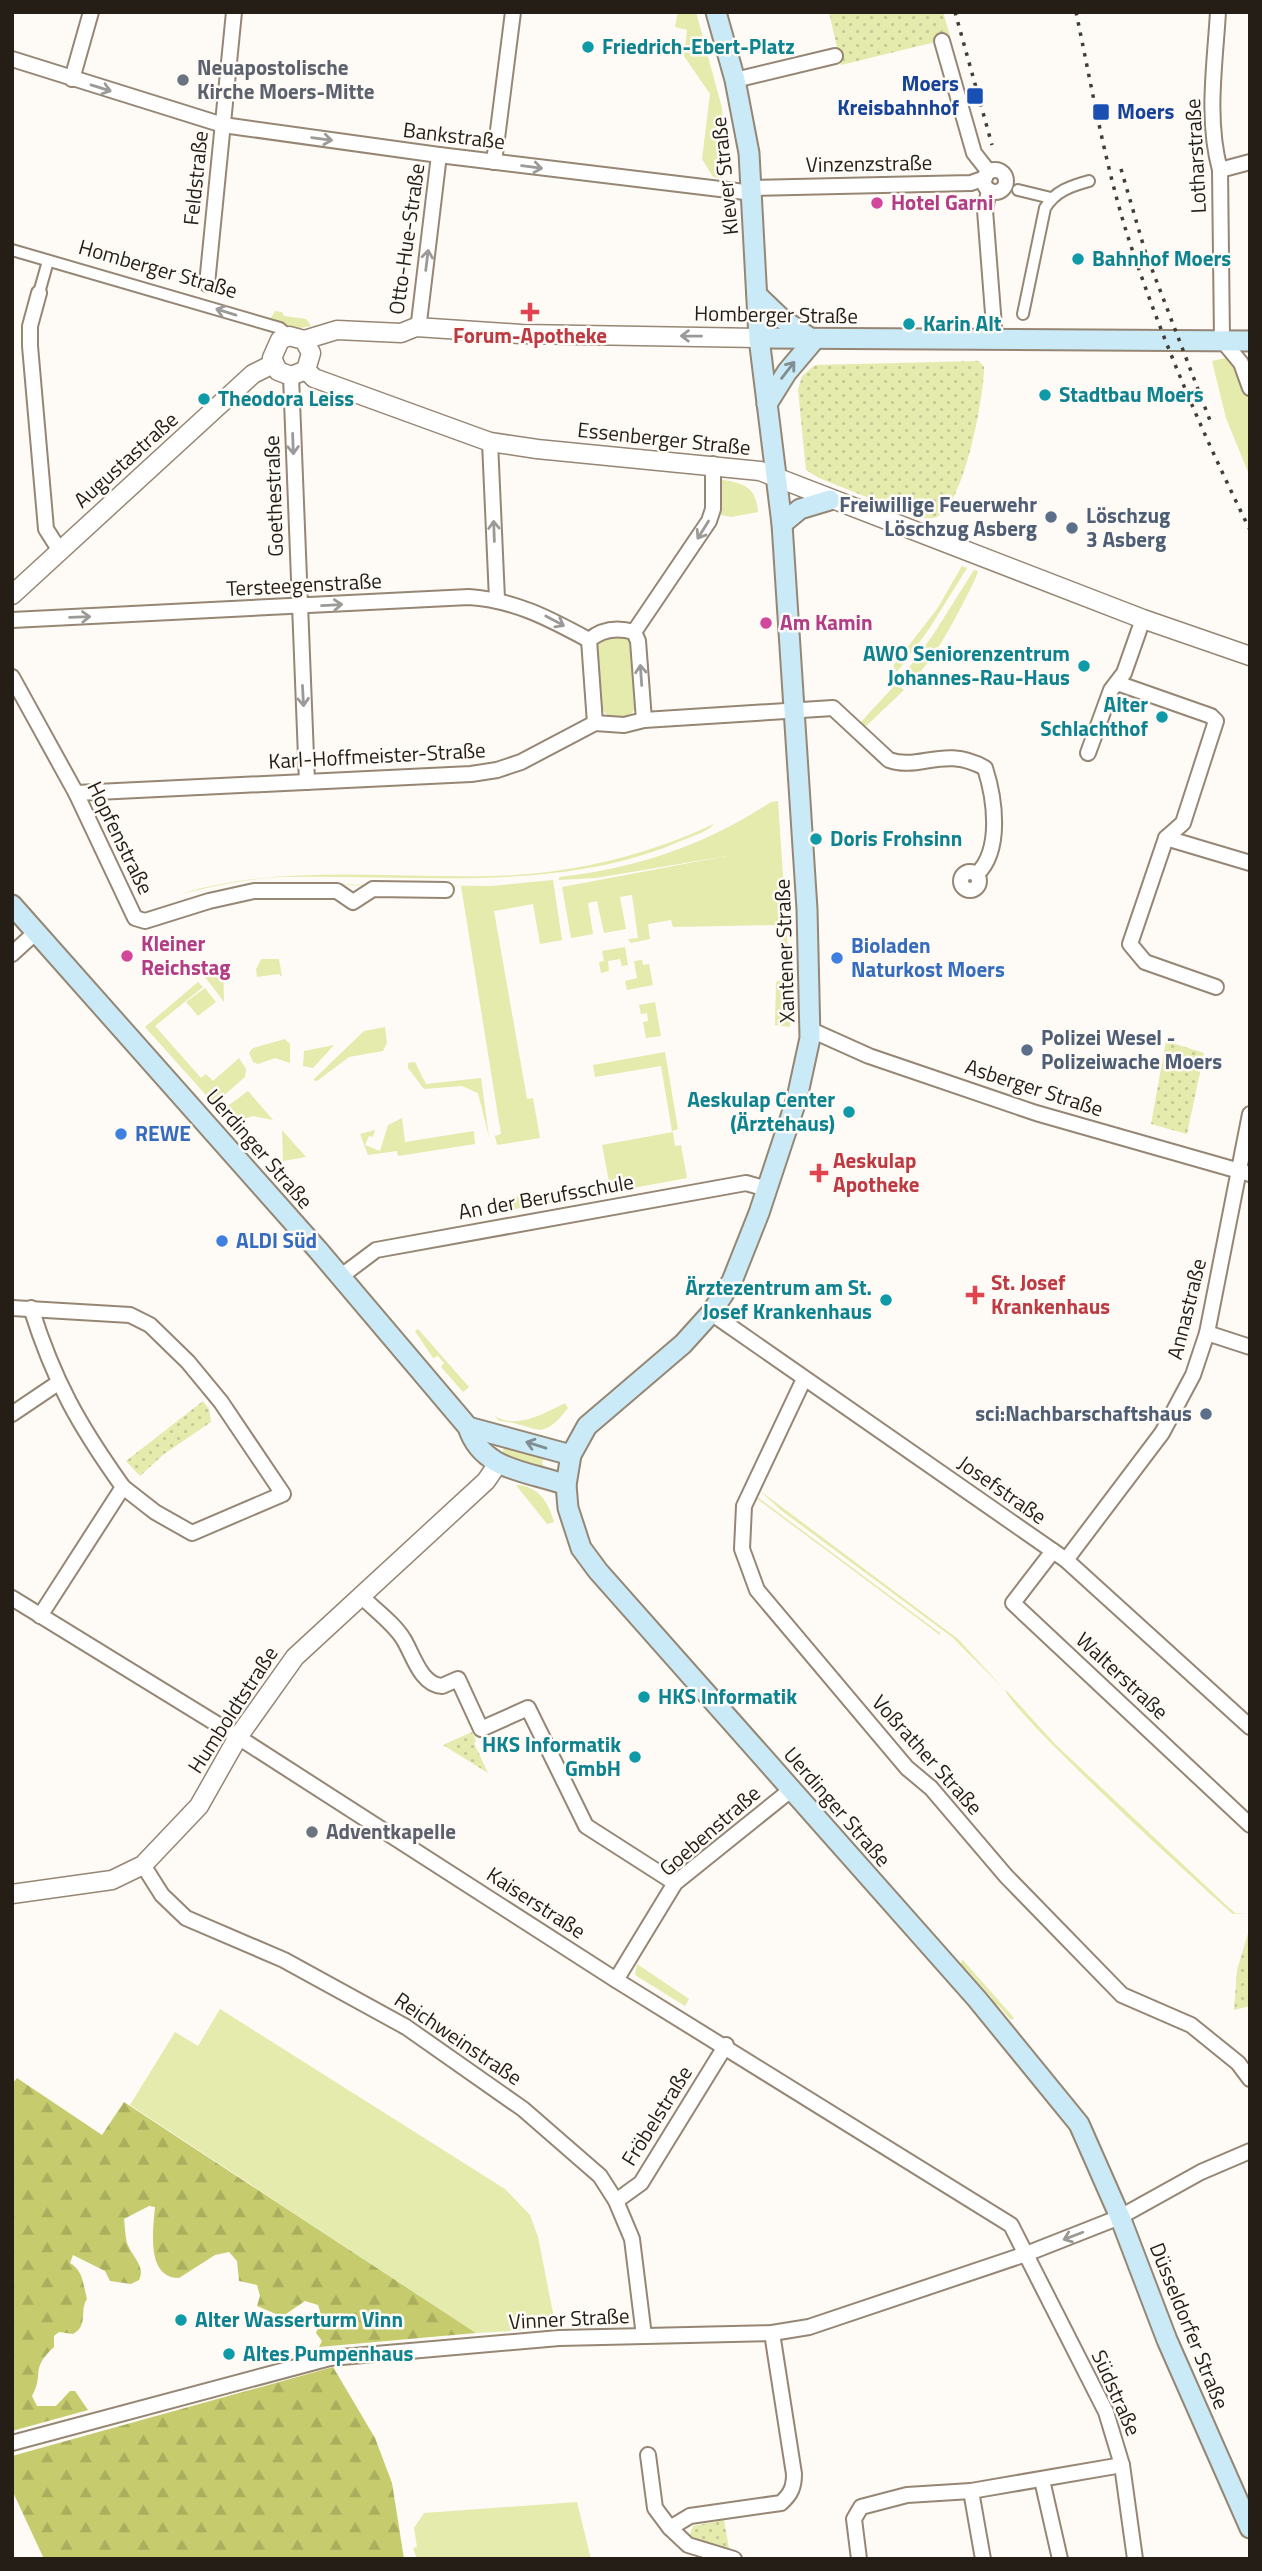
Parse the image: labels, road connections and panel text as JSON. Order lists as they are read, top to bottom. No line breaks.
{"streets":{"main road":["Klever Straße","Homberger Straße","Xantener Straße","Uerdinger Straße","Düsseldorfer Straße"],"street":["Bankstraße","Lotharstraße","Vinzenzstraße","Feldstraße","Otto-Hue-Straße","Essenberger Straße","Augustastraße","Goethestraße","Tersteegenstraße","Karl-Hoffmeister-Straße","Hopfenstraße","Asberger Straße","An der Berufsschule","Annastraße","Josefstraße","Walterstraße","Humboldtstraße","Voßrather Straße","Goebenstraße","Kaiserstraße","Reichweinstraße","Fröbelstraße","Vinner Straße","Südstraße"]},"crossings":[["Bankstraße","Vinzenzstraße"],["Bankstraße","Klever Straße"],["Bankstraße","Feldstraße"],["Bankstraße","Otto-Hue-Straße"],["Lotharstraße","Homberger Straße"],["Vinzenzstraße","Klever Straße"],["Klever Straße","Homberger Straße"],["Klever Straße","Xantener Straße"],["Feldstraße","Homberger Straße"],["Otto-Hue-Straße","Homberger Straße"],["Homberger Straße","Essenberger Straße"],["Homberger Straße","Augustastraße"],["Homberger Straße","Goethestraße"],["Homberger Straße","Xantener Straße"],["Essenberger Straße","Augustastraße"],["Essenberger Straße","Goethestraße"],["Essenberger Straße","Xantener Straße"],["Augustastraße","Goethestraße"],["Goethestraße","Tersteegenstraße"],["Goethestraße","Karl-Hoffmeister-Straße"],["Karl-Hoffmeister-Straße","Hopfenstraße"],["Karl-Hoffmeister-Straße","Xantener Straße"],["Xantener Straße","Asberger Straße"],["Xantener Straße","Uerdinger Straße"],["Xantener Straße","An der Berufsschule"],["Xantener Straße","Josefstraße"],["Asberger Straße","Annastraße"],["Uerdinger Straße","An der Berufsschule"],["Uerdinger Straße","Humboldtstraße"],["Uerdinger Straße","Goebenstraße"],["Uerdinger Straße","Vinner Straße"],["Uerdinger Straße","Düsseldorfer Straße"],["Annastraße","Josefstraße"],["Josefstraße","Walterstraße"],["Josefstraße","Voßrather Straße"],["Humboldtstraße","Kaiserstraße"],["Humboldtstraße","Reichweinstraße"],["Goebenstraße","Kaiserstraße"],["Kaiserstraße","Fröbelstraße"],["Kaiserstraße","Vinner Straße"],["Kaiserstraße","Südstraße"],["Reichweinstraße","Fröbelstraße"],["Reichweinstraße","Vinner Straße"],["Vinner Straße","Düsseldorfer Straße"],["Vinner Straße","Südstraße"]],"one_way":["Bankstraße","Otto-Hue-Straße","Goethestraße","Tersteegenstraße"],"places":{"other":["Friedrich-Ebert-Platz","Neuapostolische Kirche Moers-Mitte","Hotel Garni","Bahnhof Moers","Karin Alt","Stadtbau Moers","Theodora Leiss","Freiwillige Feuerwehr Löschzug Asberg","Löschzug 3 Asberg","Am Kamin","AWO Seniorenzentrum Johannes-Rau-Haus","Alter Schlachthof","Doris Frohsinn","Kleiner Reichstag","Bioladen Naturkost Moers","Polizei Wesel - Polizeiwache Moers","Aeskulap Center (Ärztehaus)","REWE","ALDI Süd","Ärztezentrum am St. Josef Krankenhaus","sci:Nachbarschaftshaus","HKS Informatik","HKS Informatik GmbH","Adventkapelle","Alter Wasserturm Vinn","Altes Pumpenhaus"],"transit":["Moers Kreisbahnhof","Moers"],"health":["Forum-Apotheke","Aeskulap Apotheke","St. Josef Krankenhaus"]}}
